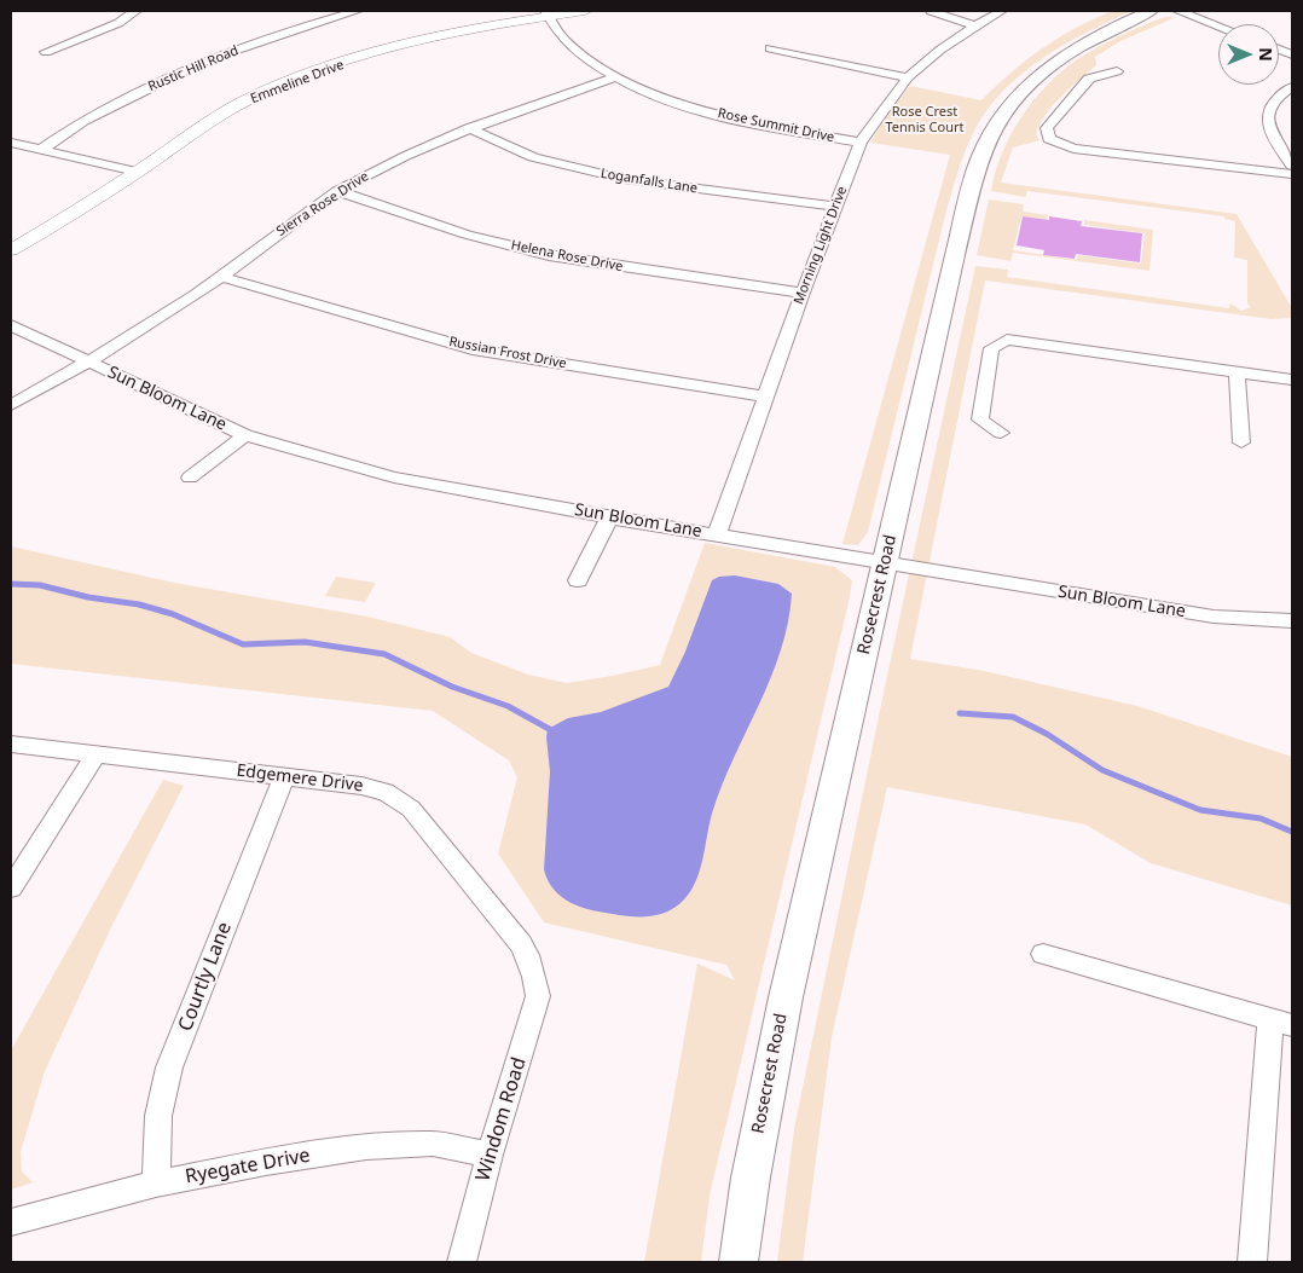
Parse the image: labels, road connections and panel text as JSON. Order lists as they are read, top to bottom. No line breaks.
{"streets":{"main road":["Rosecrest Road"],"street":["Rustic Hill Road","Emmeline Drive","Rose Summit Drive","Loganfalls Lane","Sierra Rose Drive","Morning Light Drive","Helena Rose Drive","Russian Frost Drive","Sun Bloom Lane","Edgemere Drive","Courtly Lane","Windom Road","Ryegate Drive"]},"crossings":[["Emmeline Drive","Rose Summit Drive"],["Rose Summit Drive","Sierra Rose Drive"],["Rose Summit Drive","Morning Light Drive"],["Loganfalls Lane","Sierra Rose Drive"],["Loganfalls Lane","Morning Light Drive"],["Sierra Rose Drive","Helena Rose Drive"],["Sierra Rose Drive","Russian Frost Drive"],["Sierra Rose Drive","Sun Bloom Lane"],["Morning Light Drive","Helena Rose Drive"],["Morning Light Drive","Russian Frost Drive"],["Morning Light Drive","Sun Bloom Lane"],["Sun Bloom Lane","Rosecrest Road"],["Edgemere Drive","Courtly Lane"],["Edgemere Drive","Windom Road"],["Courtly Lane","Ryegate Drive"],["Windom Road","Ryegate Drive"]],"parks":["Rose Crest Tennis Court"],"north":"right"}
